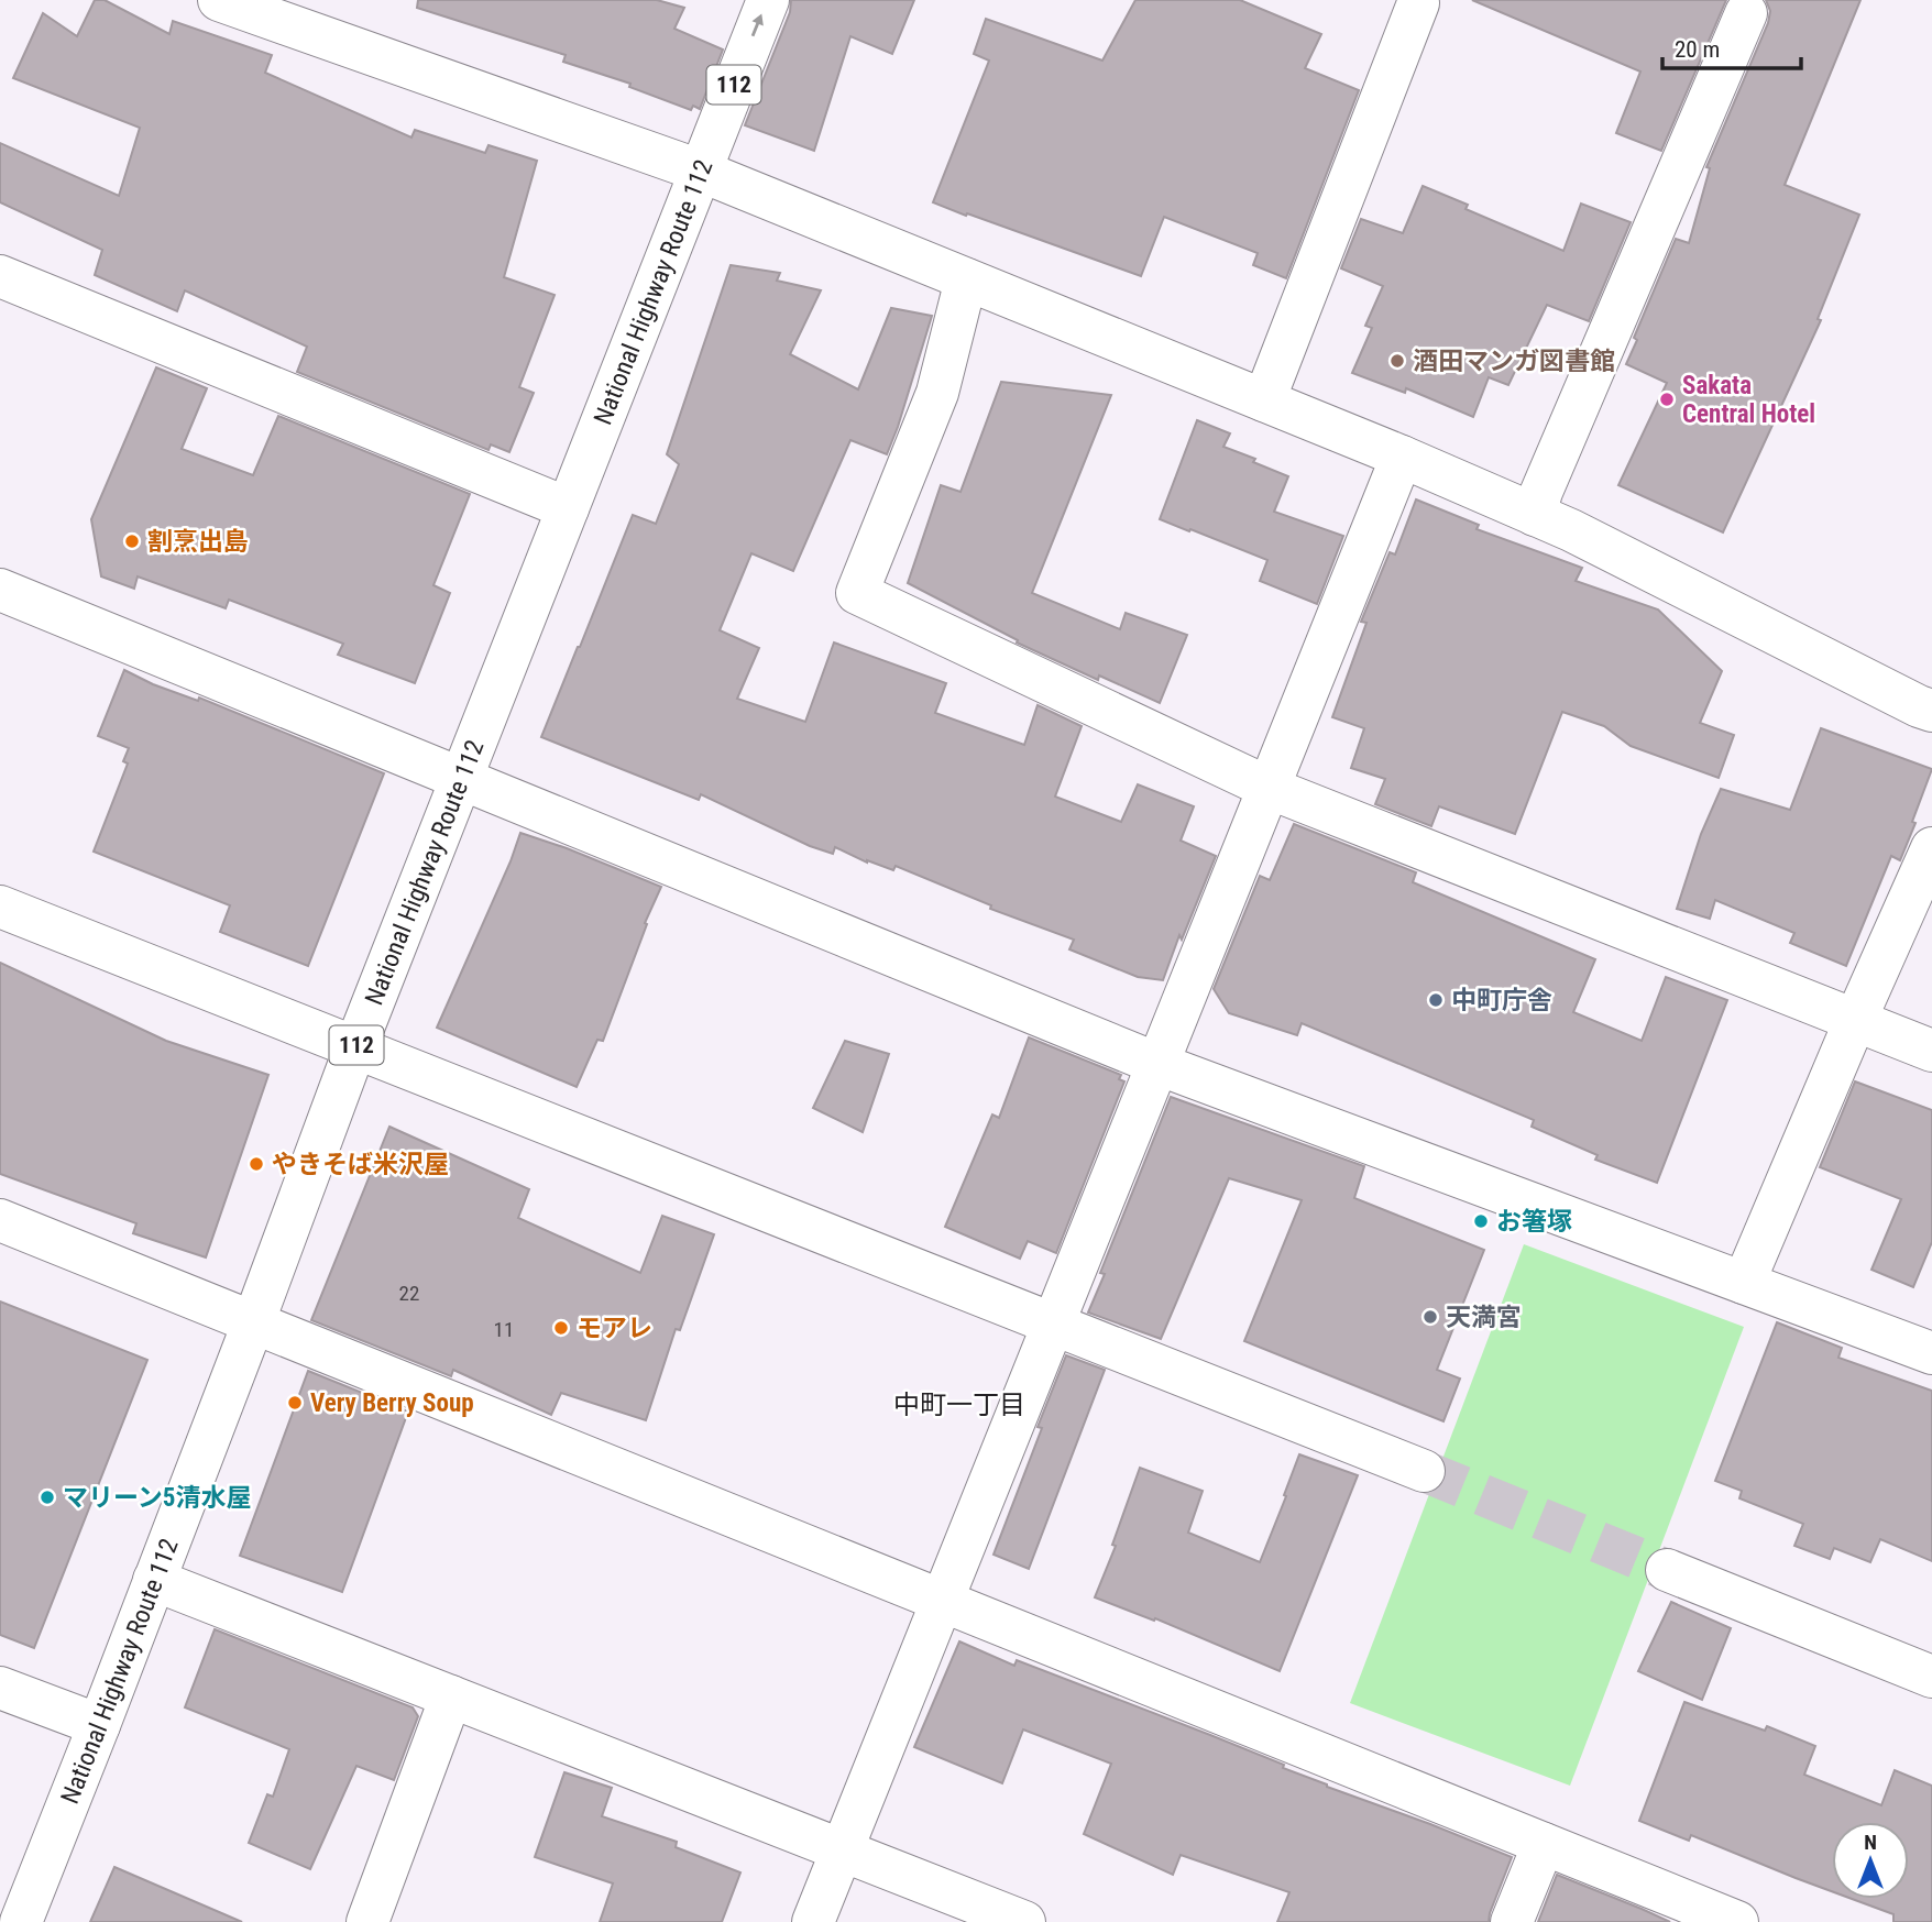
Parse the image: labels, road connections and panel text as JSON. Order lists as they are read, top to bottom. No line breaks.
{"streets":{"main road":["112","National Highway Route 112"]},"districts":["中町一丁目"],"places":["酒田マンガ図書館","Sakata Central Hotel","割烹出島","中町庁舎","やきそば米沢屋","お箸塚","天満宮","モアレ","Very Berry Soup","マリーン5清水屋"],"house_numbers":["22","11"],"scale_bar":"20 m","north":"top"}
